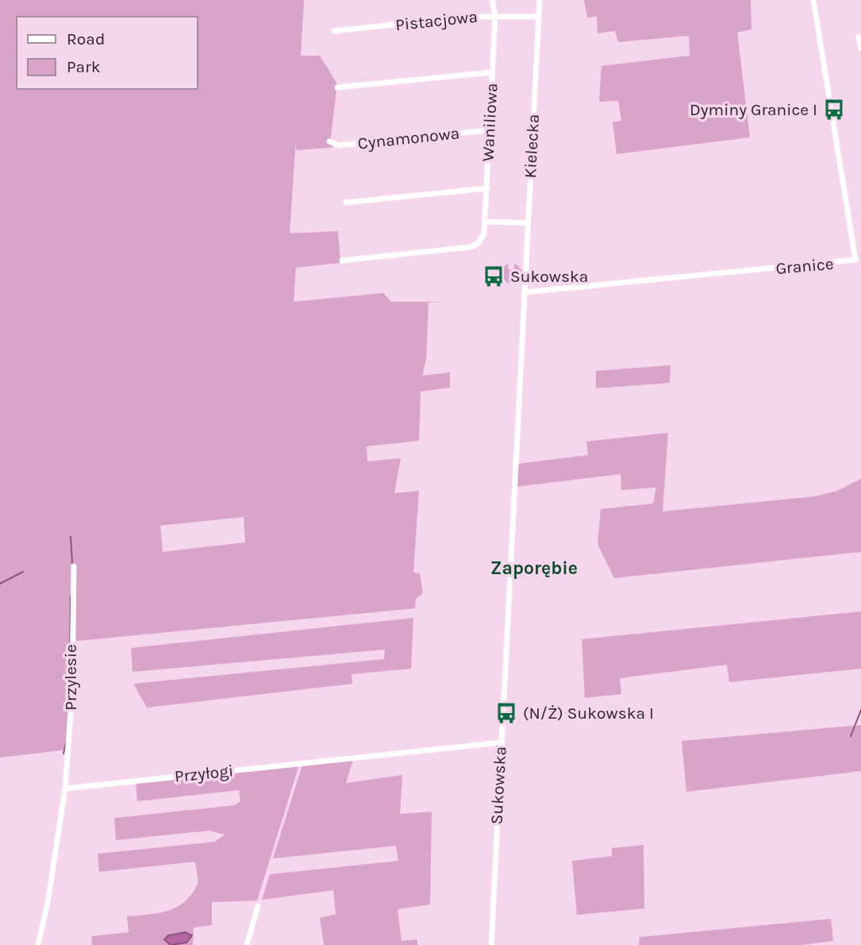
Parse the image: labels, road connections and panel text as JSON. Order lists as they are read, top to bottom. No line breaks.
{"streets":{"street":["Pistacjowa","Waniliowa","Cynamonowa","Kielecka","Granice","Przylesie","Przyłogi","Sukowska"]},"crossings":[["Pistacjowa","Waniliowa"],["Pistacjowa","Kielecka"],["Waniliowa","Cynamonowa"],["Kielecka","Granice"],["Kielecka","Sukowska"],["Granice","Sukowska"],["Przylesie","Przyłogi"],["Przyłogi","Sukowska"]],"districts":["Zaporębie"],"places":{"bus stop":["Dyminy Granice I","Sukowska","(N/Ż) Sukowska I"]},"legend":["Road","Park"]}
